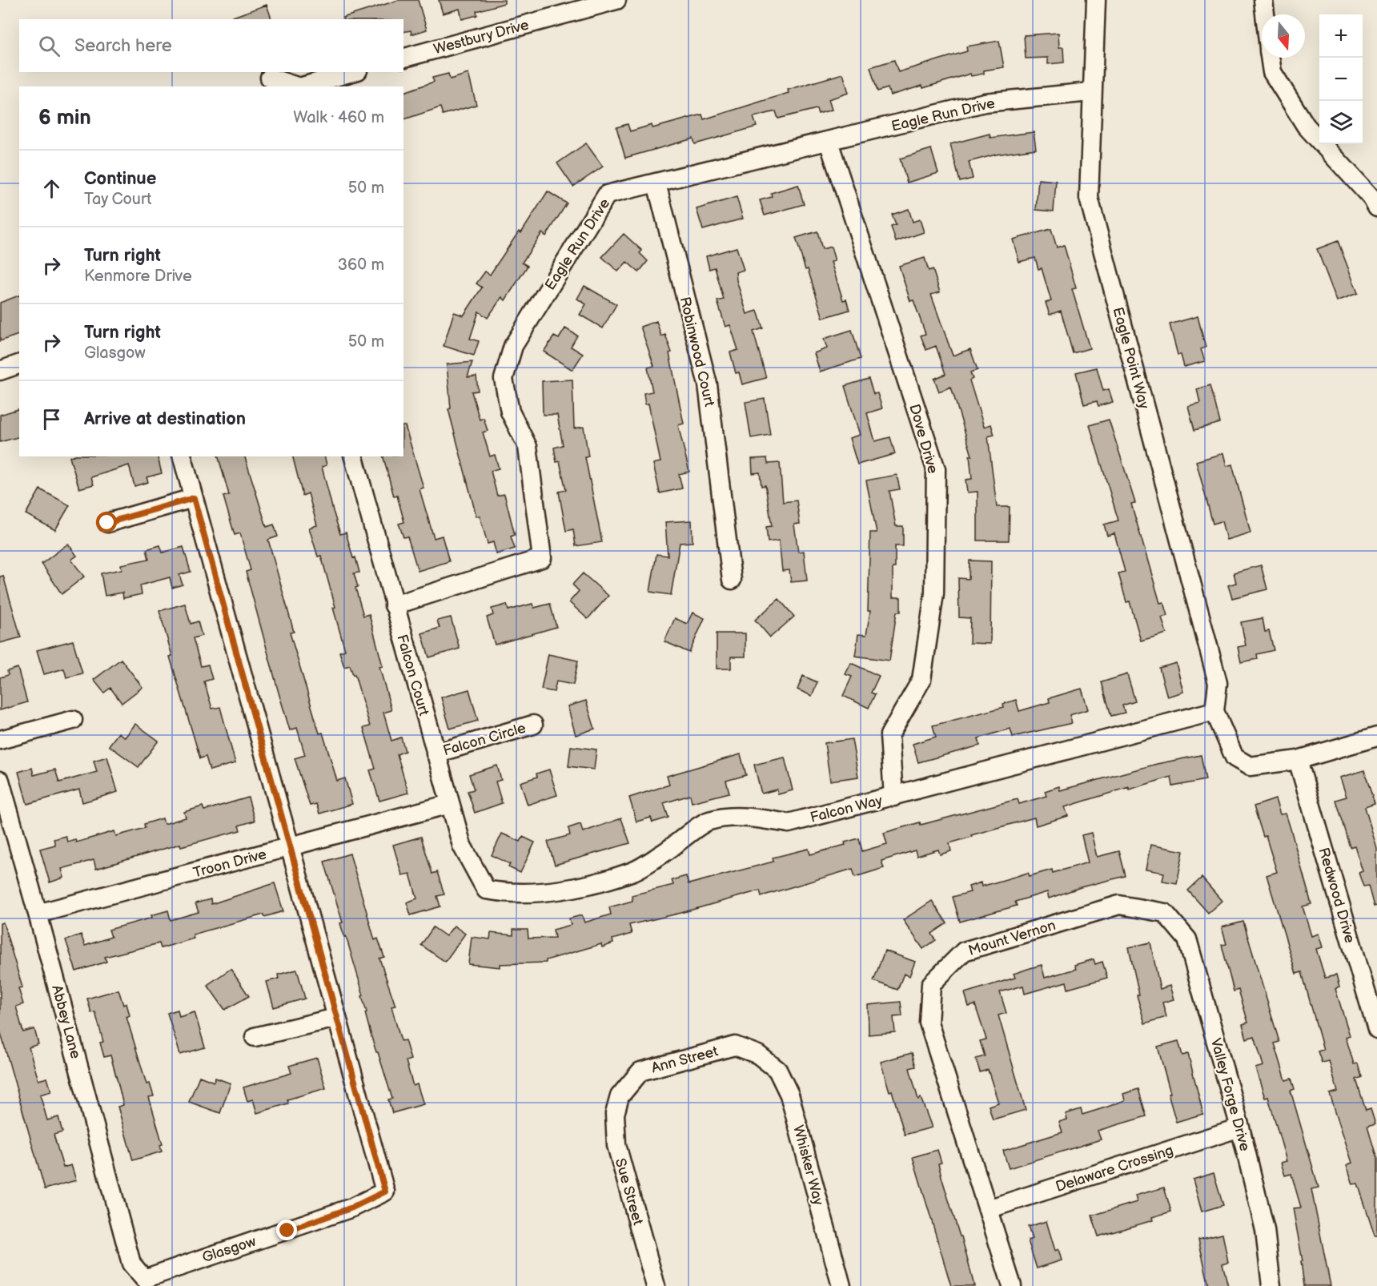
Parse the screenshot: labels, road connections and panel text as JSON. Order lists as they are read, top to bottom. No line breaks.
{"streets":{"street":["Westbury Drive","Eagle Run Drive","Robinwood Court","Eagle Point Way","Dove Drive","Falcon Court","Falcon Circle","Falcon Way","Troon Drive","Redwood Drive","Mount Vernon","Abbey Lane","Ann Street","Valley Forge Drive","Whisker Way","Delaware Crossing","Sue Street","Glasgow"]},"crossings":[["Eagle Run Drive","Robinwood Court"],["Eagle Run Drive","Eagle Point Way"],["Eagle Run Drive","Dove Drive"],["Eagle Run Drive","Falcon Court"],["Eagle Point Way","Falcon Way"],["Dove Drive","Falcon Way"],["Falcon Court","Falcon Circle"],["Falcon Court","Falcon Way"],["Falcon Court","Troon Drive"],["Troon Drive","Abbey Lane"],["Mount Vernon","Valley Forge Drive"],["Mount Vernon","Delaware Crossing"],["Abbey Lane","Glasgow"],["Ann Street","Whisker Way"],["Ann Street","Sue Street"],["Valley Forge Drive","Delaware Crossing"]],"north":"bottom","page":{"map_buttons":["+","−"],"search":"Search here","heading":["6 min","Walk · 460 m"],"list":[["Continue","Tay Court","50 m"],["Turn right","Kenmore Drive","360 m"],["Turn right","Glasgow","50 m"],"Arrive at destination"]}}
